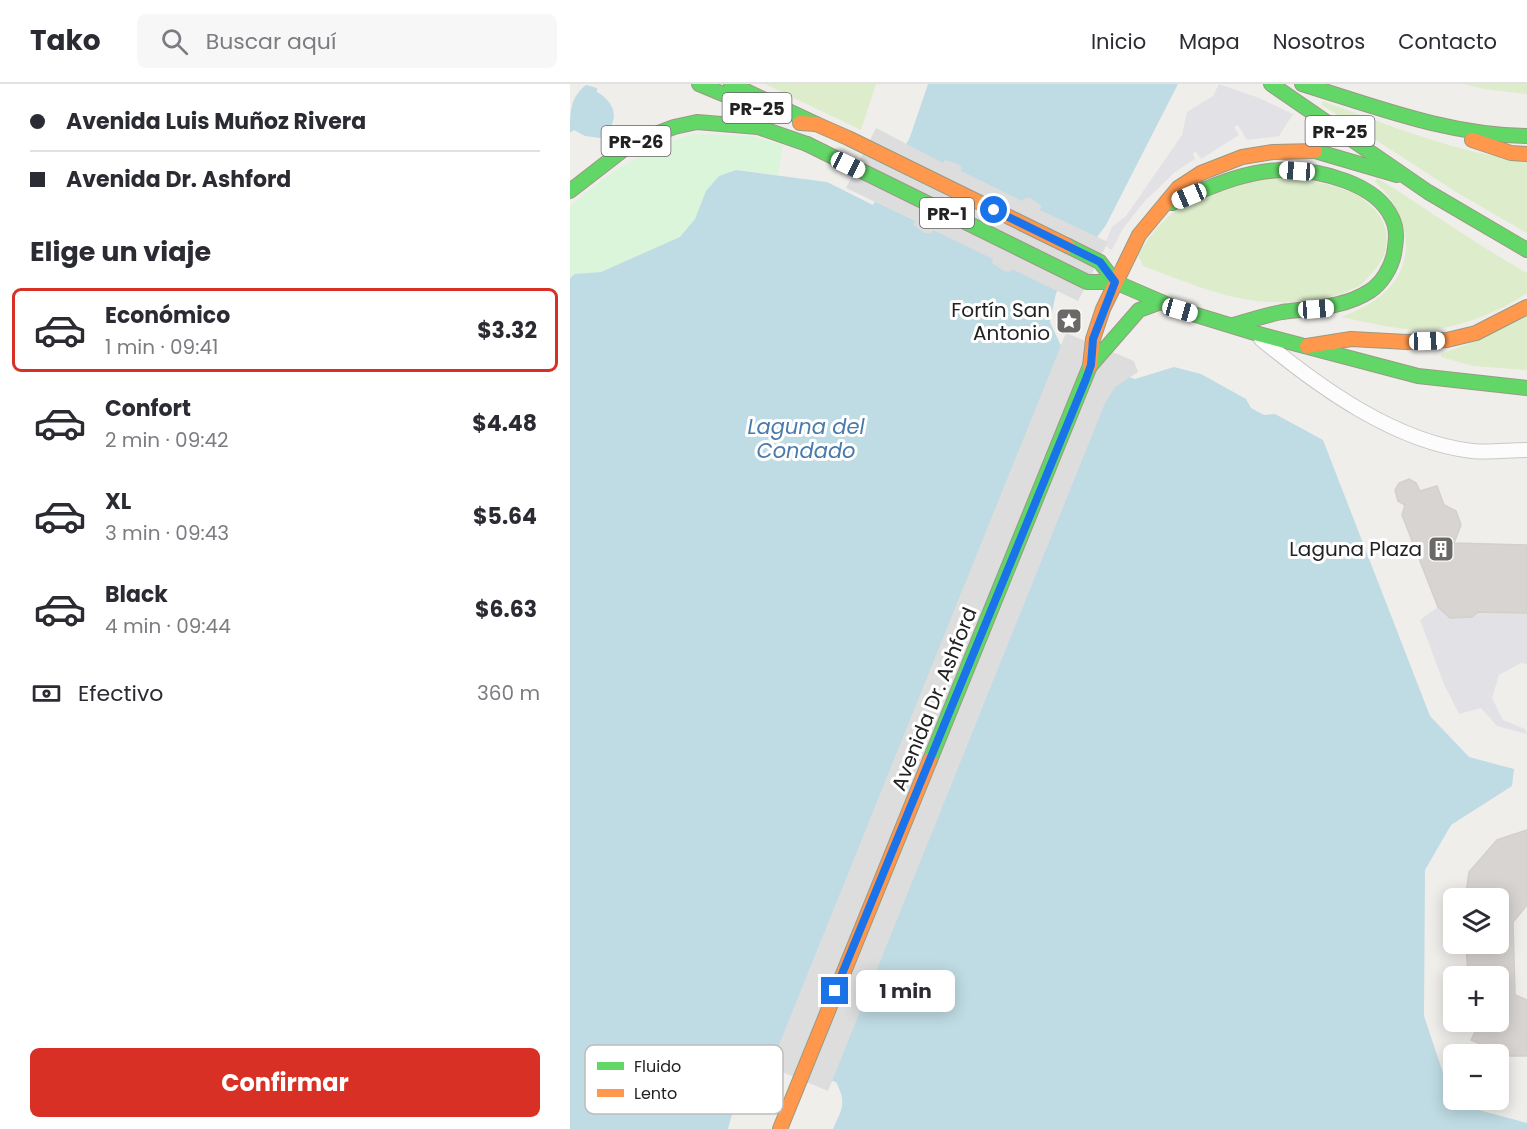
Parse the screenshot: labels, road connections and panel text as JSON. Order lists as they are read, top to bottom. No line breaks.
{"streets":{"main road":["PR-25","PR-26","PR-1","Avenida Dr. Ashford"]},"crossings":[["PR-25","PR-1"],["PR-25","Avenida Dr. Ashford"],["PR-26","PR-1"],["PR-1","Avenida Dr. Ashford"]],"water":["Laguna del Condado"],"places":{"place":["Fortín San Antonio"],"building":["Laguna Plaza"]},"legend":["Fluido","Lento"],"page":{"header":"Tako","search":"Buscar aquí","nav":["Inicio","Mapa","Nosotros","Contacto"],"banner":["Avenida Luis Muñoz Rivera","Avenida Dr. Ashford"],"heading":"Elige un viaje","list":[{"name":"Económico","note":"1 min · 09:41","value":"$3.32"},{"name":"Confort","note":"2 min · 09:42","value":"$4.48"},{"name":"XL","note":"3 min · 09:43","value":"$5.64"},{"name":"Black","note":"4 min · 09:44","value":"$6.63"}],"pay":["Efectivo","360 m"],"map_buttons":["+","−"],"bubble":"1 min","buttons":"Confirmar"}}
